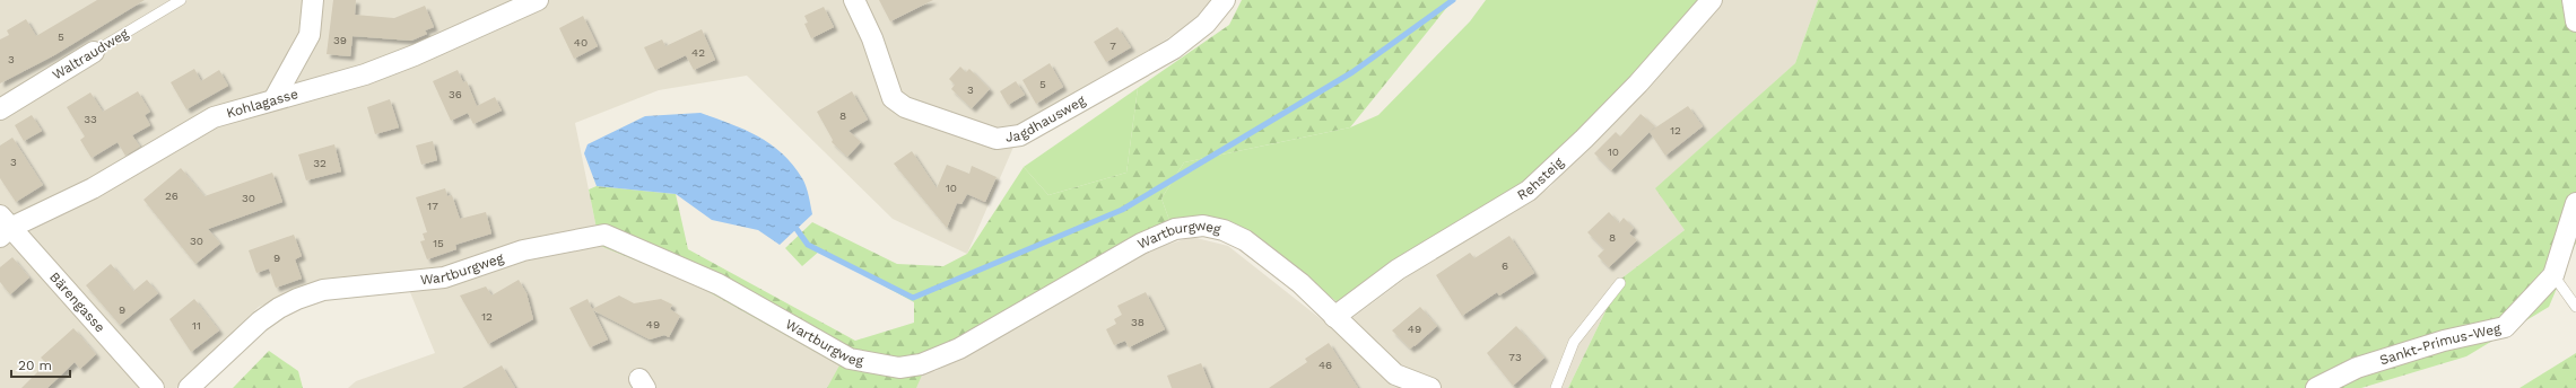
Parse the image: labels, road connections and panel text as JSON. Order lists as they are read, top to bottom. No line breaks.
{"streets":{"street":["Waltraudweg","Kohlagasse","Jagdhausweg","Rehsteig","Wartburgweg","Bärengasse","Sankt-Primus-Weg"]},"crossings":[["Kohlagasse","Bärengasse"],["Rehsteig","Wartburgweg"]],"house_numbers":["5","39","40","7","42","3","5","3","36","8","33","12","10","3","32","10","26","30","17","8","30","15","9","6","9","12","38","49","11","49","73","46"],"scale_bar":"20 m"}
